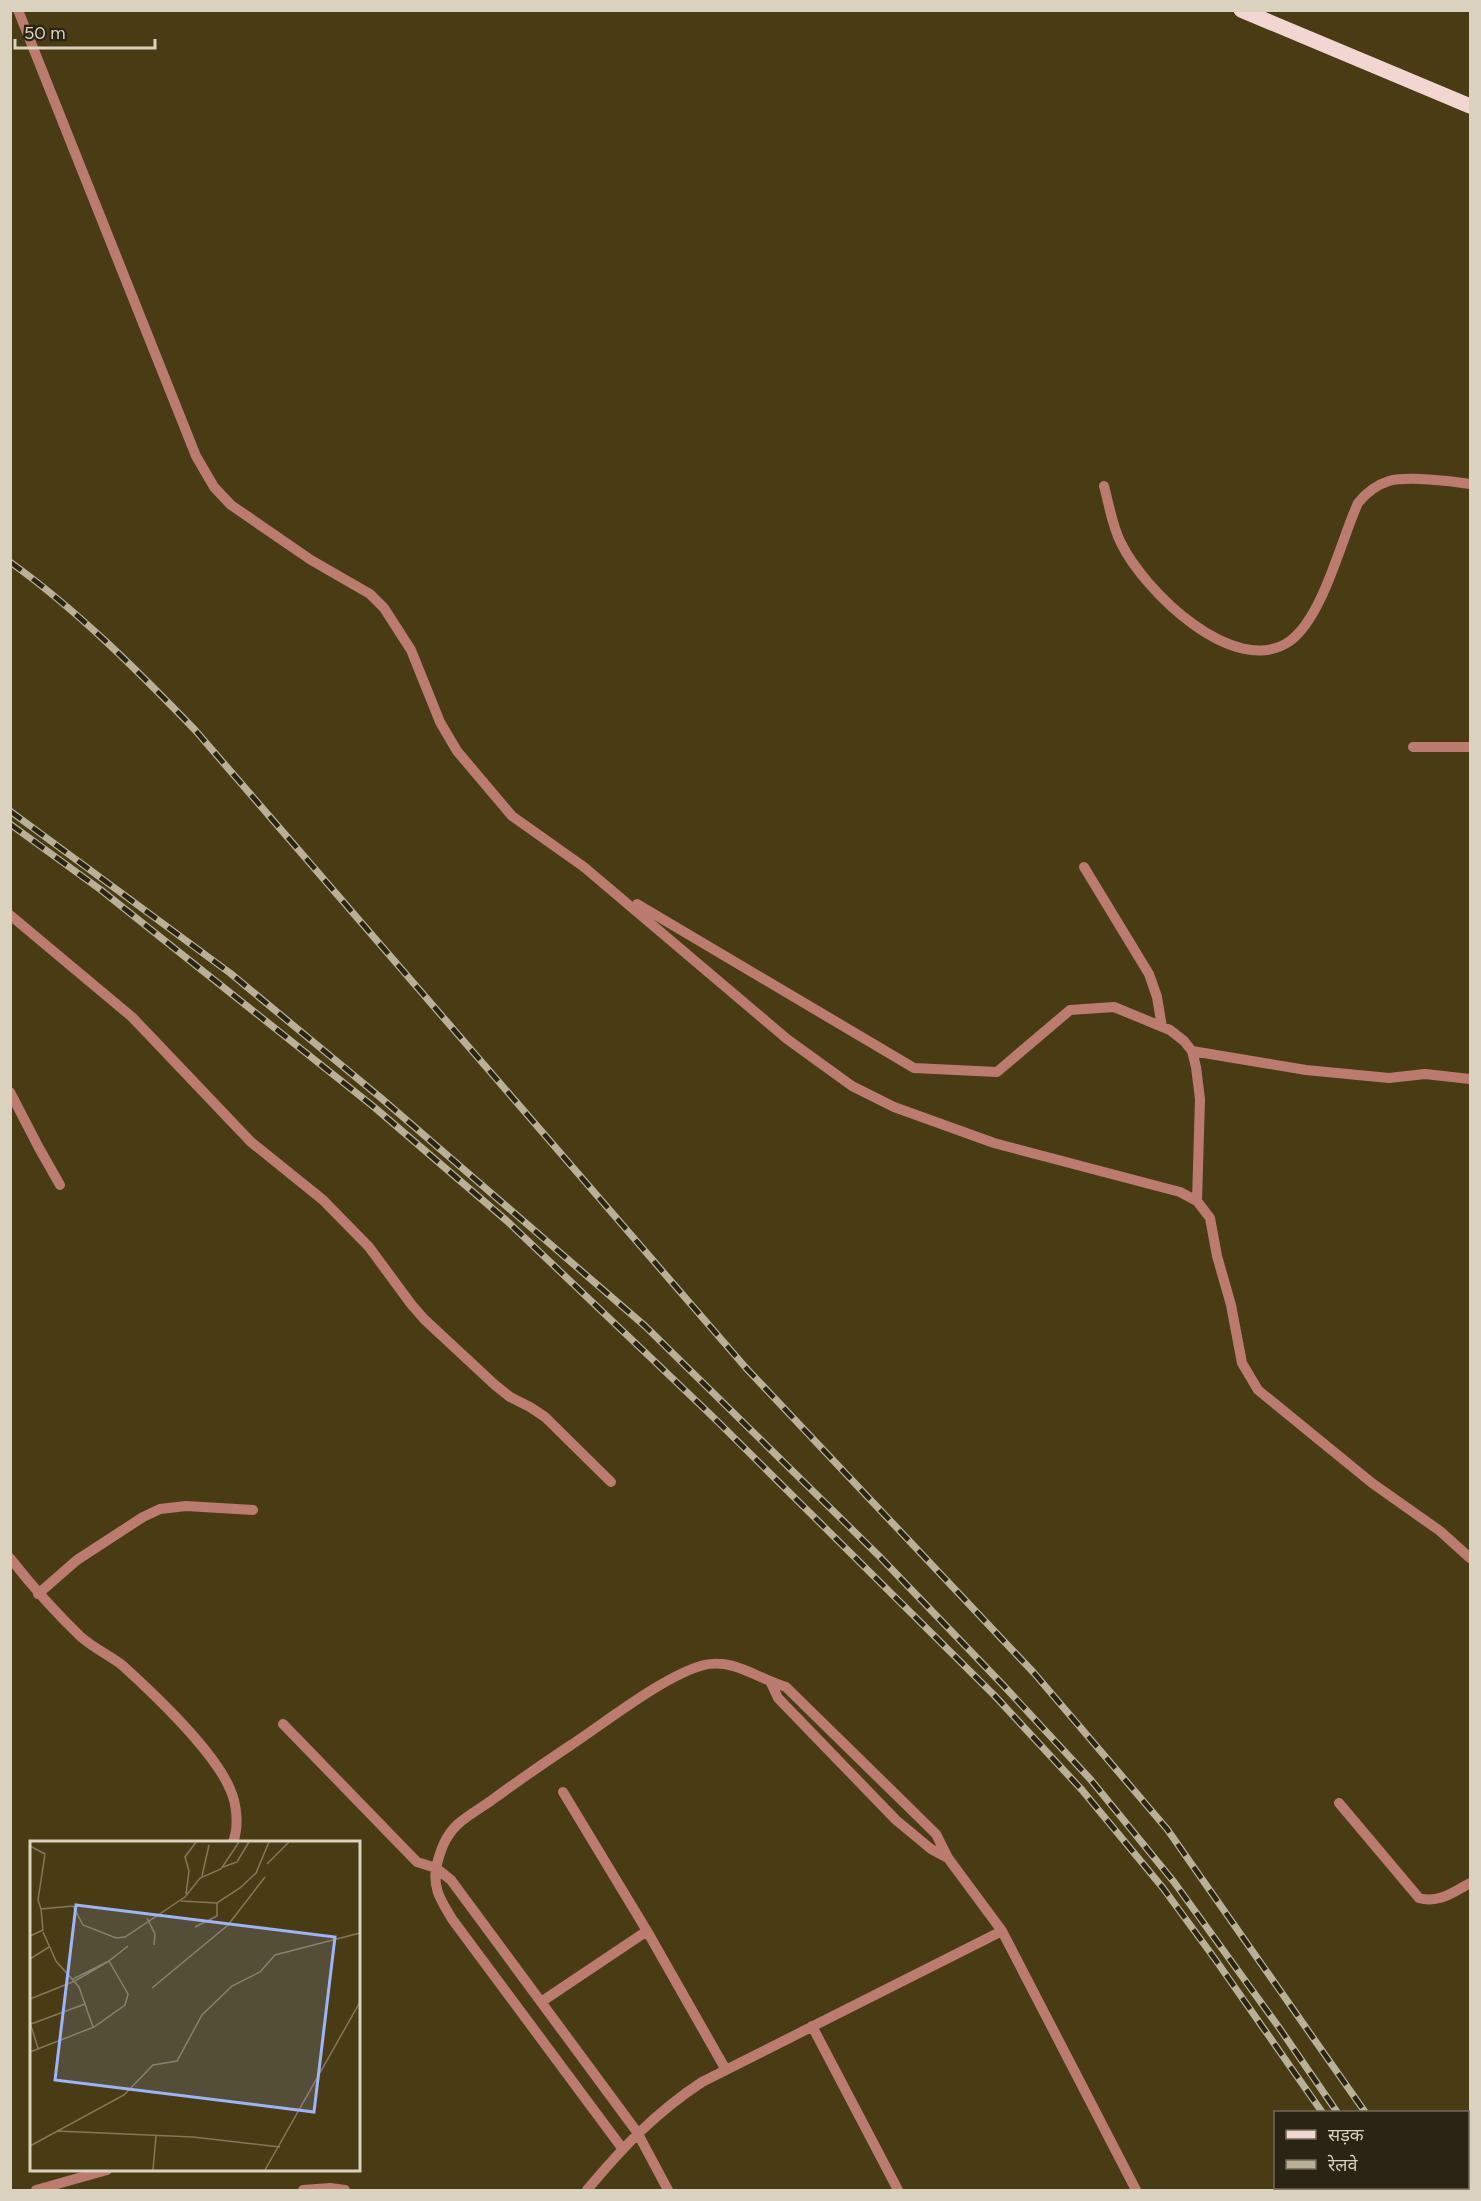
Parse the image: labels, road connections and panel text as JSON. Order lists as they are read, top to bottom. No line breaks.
{"legend":["सड़क","रेलवे"],"scale_bar":"50 m"}
